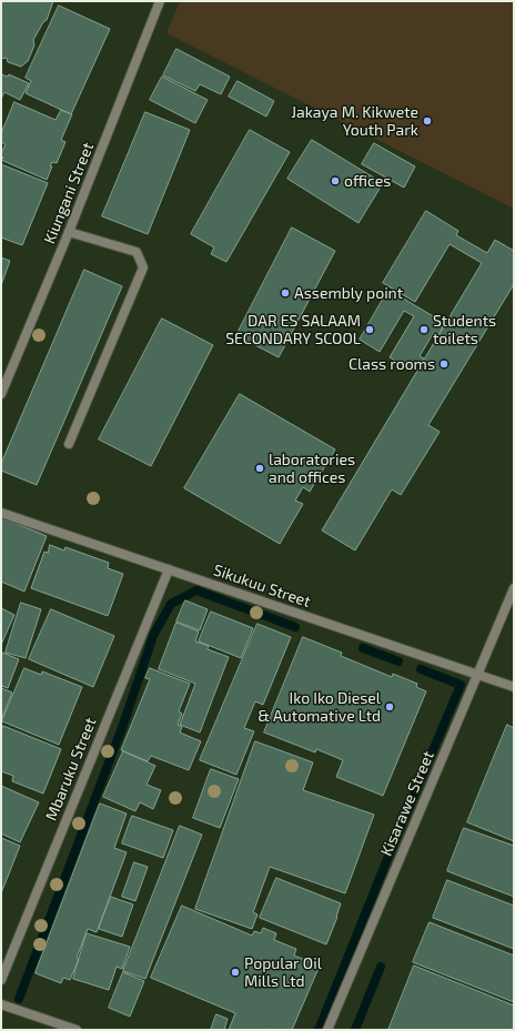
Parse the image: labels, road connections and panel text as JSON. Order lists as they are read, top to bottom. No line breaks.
{"streets":{"street":["Kiungani Street","Sikukuu Street","Mbaruku Street","Kisarawe Street"]},"crossings":[["Sikukuu Street","Mbaruku Street"],["Sikukuu Street","Kisarawe Street"]],"places":["Jakaya M. Kikwete Youth Park","offices","Assembly point","DAR ES SALAAM SECONDARY SCOOL","Students toilets","Class rooms","laboratories and offices","Iko Iko Diesel & Automative Ltd","Popular Oil Mills Ltd"]}
